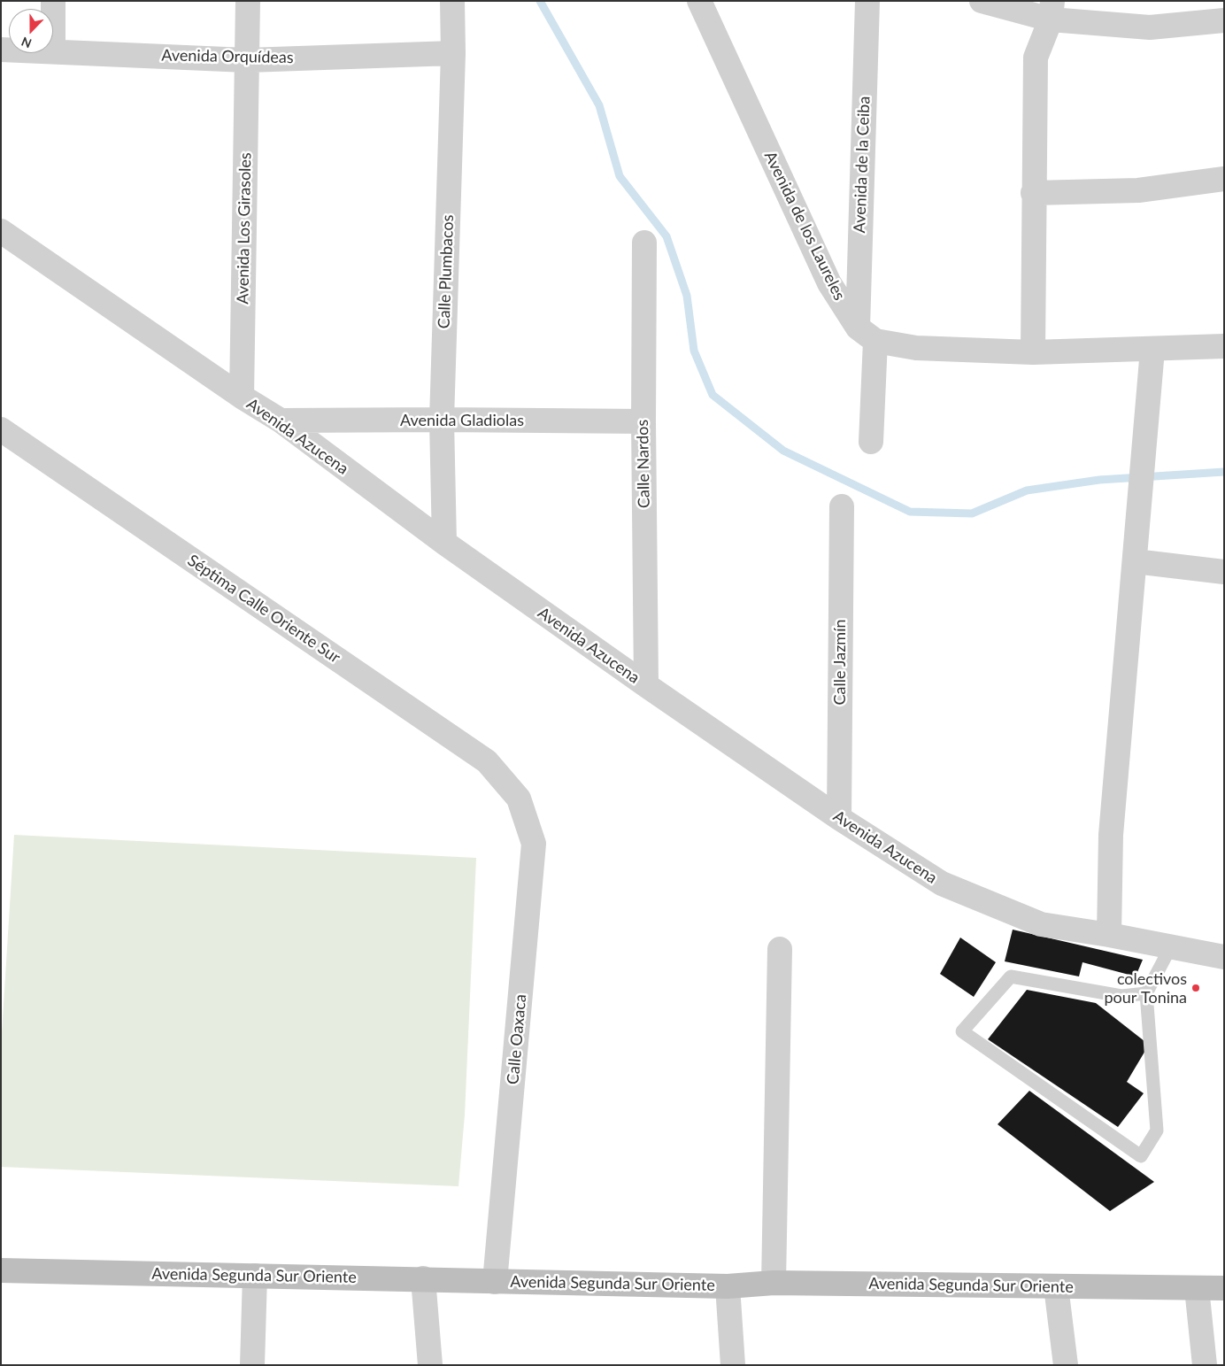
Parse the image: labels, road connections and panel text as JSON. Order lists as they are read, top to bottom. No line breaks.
{"streets":{"street":["Avenida Orquídeas","Avenida de la Ceiba","Avenida de los Laureles","Avenida Los Girasoles","Calle Plumbacos","Avenida Gladiolas","Avenida Azucena","Calle Nardos","Séptima Calle Oriente Sur","Calle Jazmín","Calle Oaxaca","Avenida Segunda Sur Oriente"]},"crossings":[["Avenida Orquídeas","Avenida Los Girasoles"],["Avenida Orquídeas","Calle Plumbacos"],["Avenida de la Ceiba","Avenida de los Laureles"],["Avenida Los Girasoles","Avenida Azucena"],["Calle Plumbacos","Avenida Gladiolas"],["Calle Plumbacos","Avenida Azucena"],["Avenida Gladiolas","Avenida Azucena"],["Avenida Gladiolas","Calle Nardos"],["Avenida Azucena","Calle Nardos"],["Avenida Azucena","Calle Jazmín"],["Séptima Calle Oriente Sur","Calle Oaxaca"],["Calle Oaxaca","Avenida Segunda Sur Oriente"]],"places":["colectivos pour Tonina"],"north":"bottom"}
